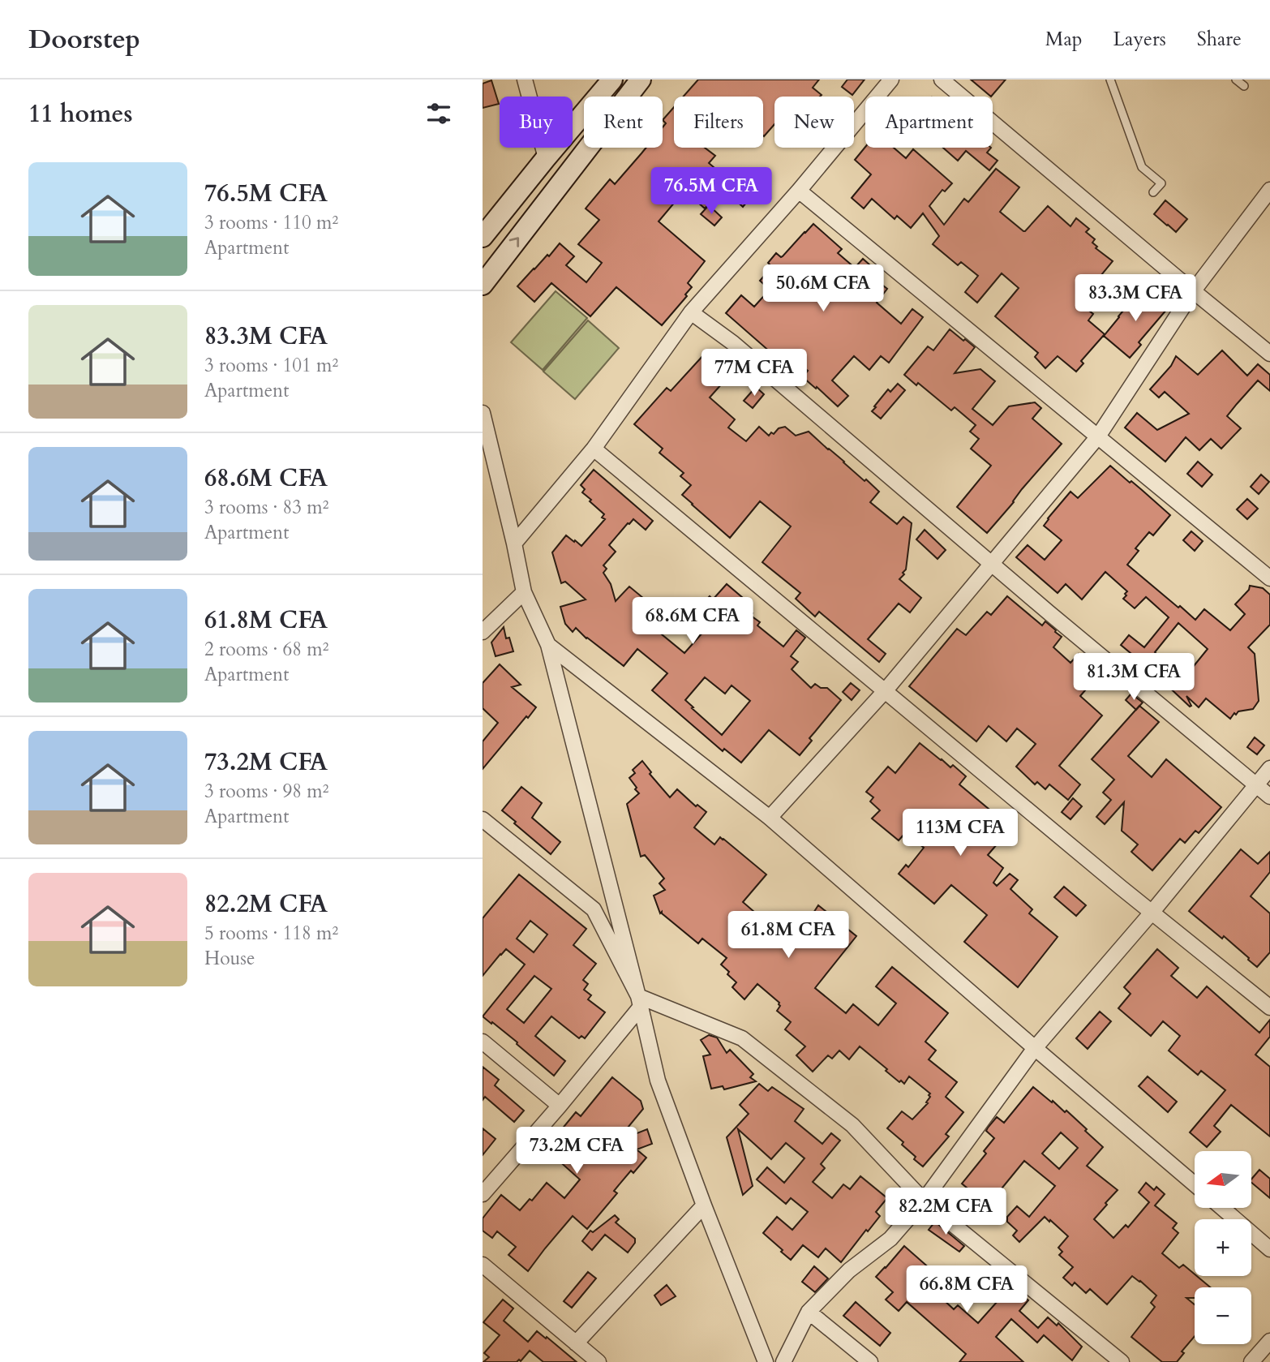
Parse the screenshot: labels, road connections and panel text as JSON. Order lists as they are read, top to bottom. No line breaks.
{"north":"left","page":{"header":"Doorstep","nav":["Map","Layers","Share"],"heading":"11 homes","chip":["Buy","Rent","Filters","New","Apartment"],"list":[{"name":"76.5M CFA","note":"3 rooms · 110 m² · Apartment"},{"name":"83.3M CFA","note":"3 rooms · 101 m² · Apartment"},{"name":"68.6M CFA","note":"3 rooms · 83 m² · Apartment"},{"name":"61.8M CFA","note":"2 rooms · 68 m² · Apartment"},{"name":"73.2M CFA","note":"3 rooms · 98 m² · Apartment"},{"name":"82.2M CFA","note":"5 rooms · 118 m² · House"}],"price":["76.5M CFA","50.6M CFA","83.3M CFA","77M CFA","68.6M CFA","81.3M CFA","113M CFA","61.8M CFA","73.2M CFA","82.2M CFA","66.8M CFA"],"map_buttons":["+","−"]}}
